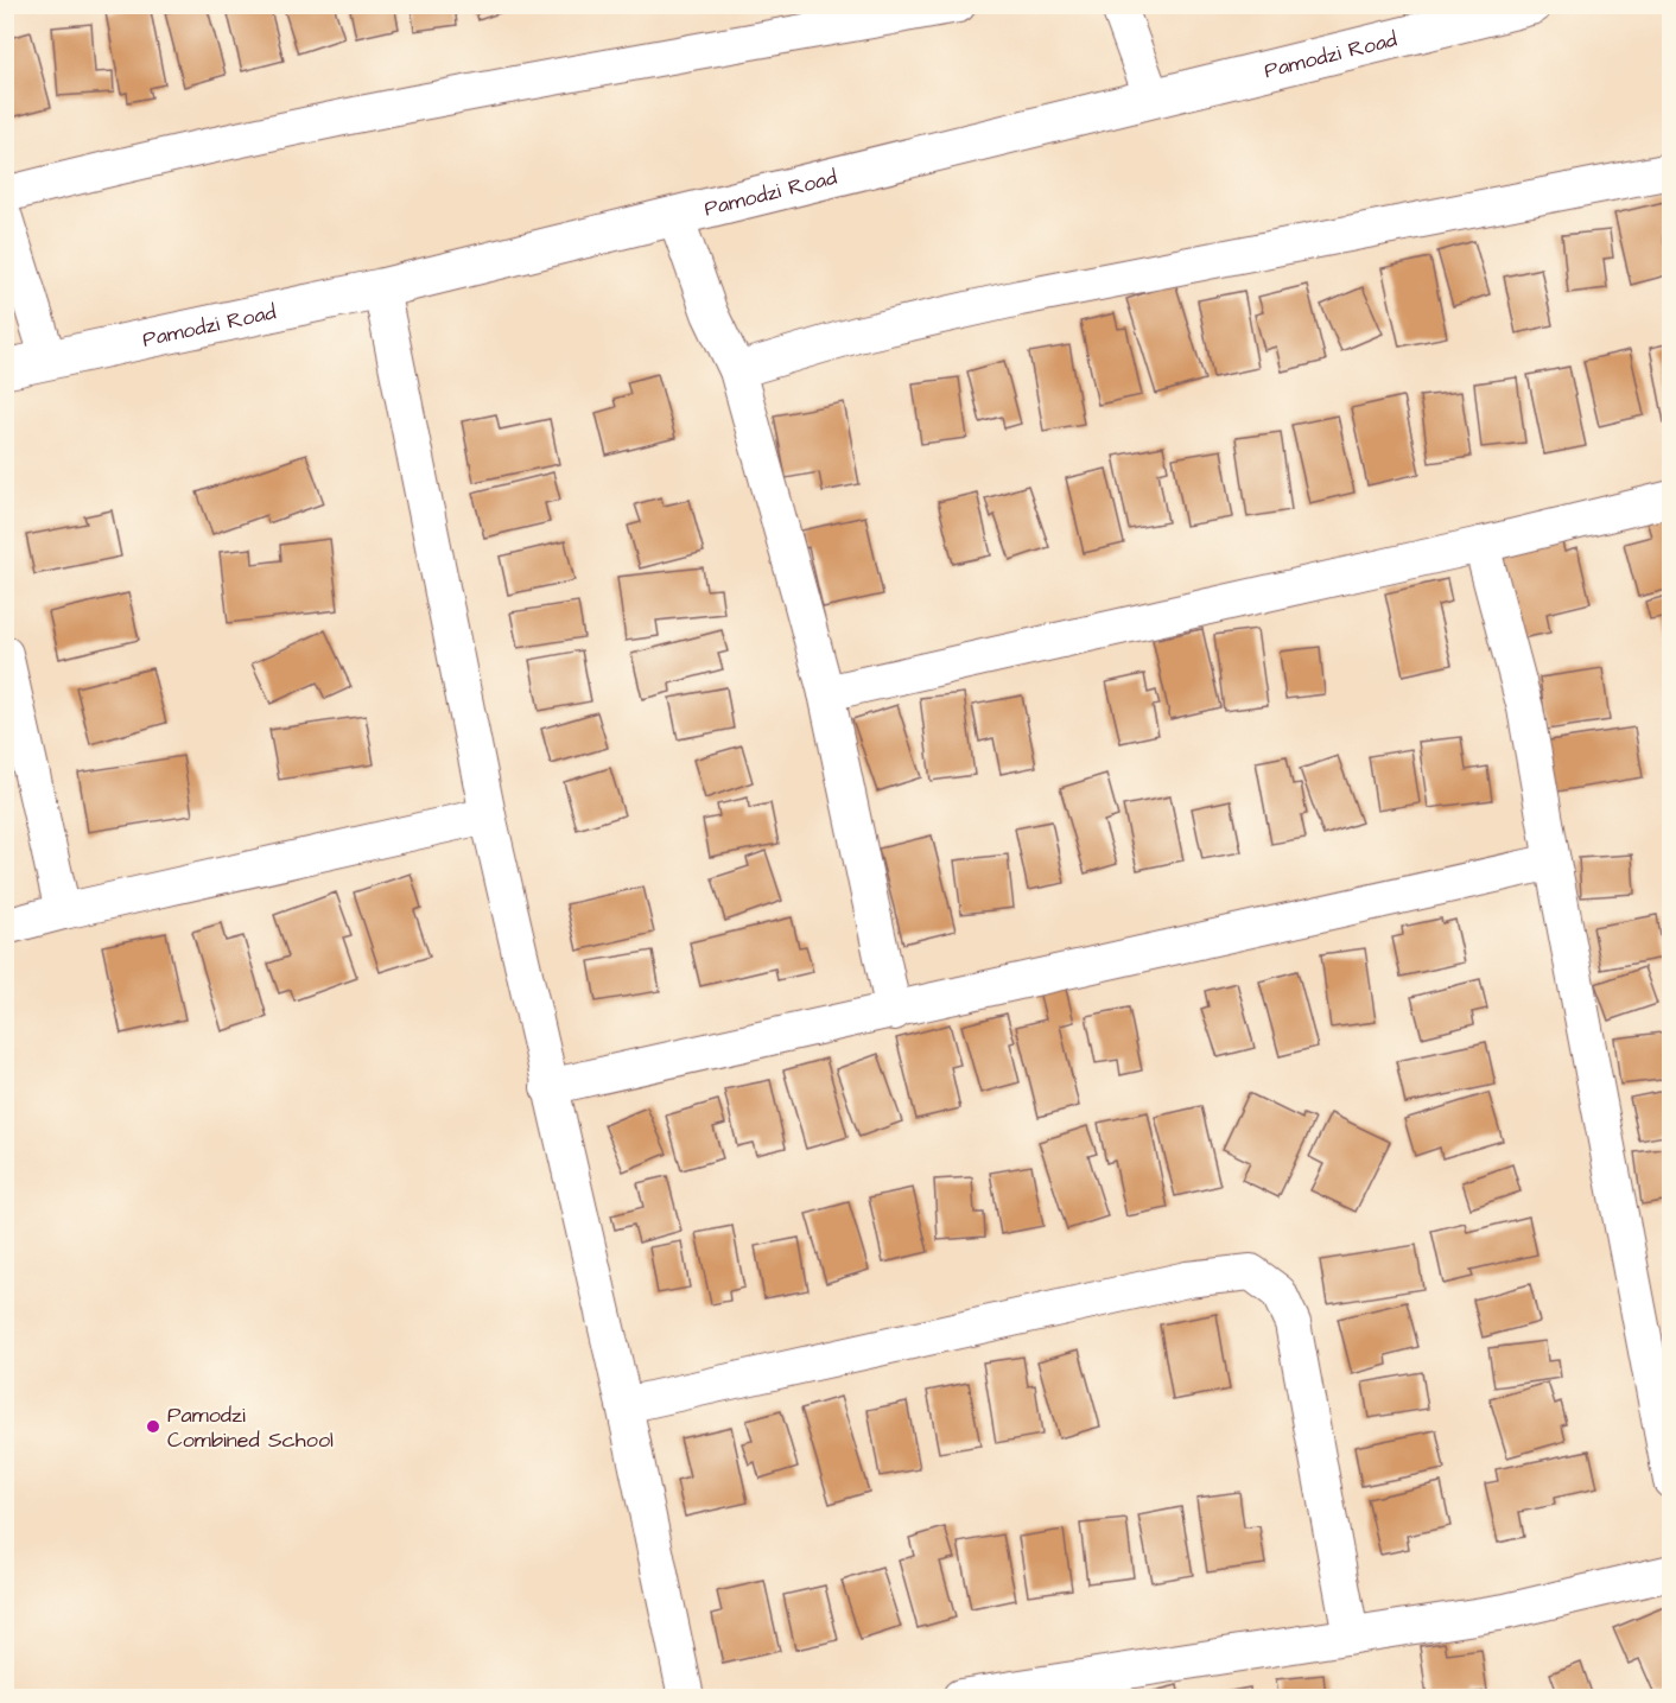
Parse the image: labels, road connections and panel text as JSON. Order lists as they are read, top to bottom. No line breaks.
{"streets":{"street":["Pamodzi Road"]},"places":["Pamodzi Combined School"]}
